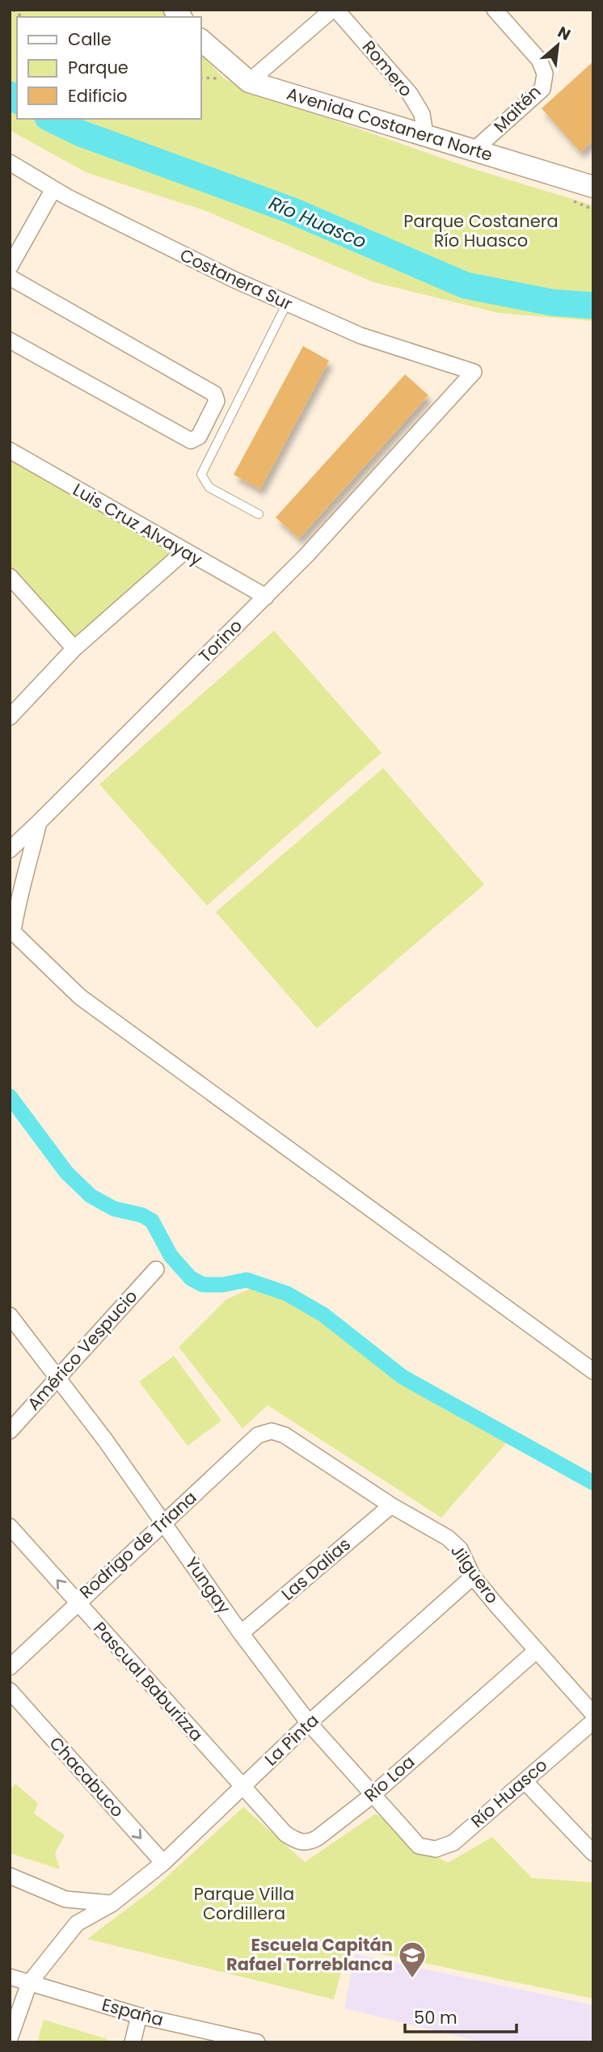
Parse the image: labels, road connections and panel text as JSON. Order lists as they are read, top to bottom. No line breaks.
{"streets":{"main road":["Avenida Costanera Norte"],"street":["Romero","Maitén","Costanera Sur","Luis Cruz Alvayay","Torino","Américo Vespucio","Rodrigo de Triana","Las Dalias","Jilguero","Yungay","Pascual Baburizza","La Pinta","Chacabuco","Río Loa","Río Huasco","España"]},"crossings":[["Romero","Avenida Costanera Norte"],["Maitén","Avenida Costanera Norte"],["Costanera Sur","Torino"],["Luis Cruz Alvayay","Torino"],["Américo Vespucio","Yungay"],["Rodrigo de Triana","Jilguero"],["Rodrigo de Triana","Yungay"],["Rodrigo de Triana","Pascual Baburizza"],["Las Dalias","Jilguero"],["Las Dalias","Yungay"],["Jilguero","La Pinta"],["Jilguero","Río Loa"],["Yungay","La Pinta"],["Yungay","Río Loa"],["Yungay","Río Huasco"],["Pascual Baburizza","La Pinta"],["Pascual Baburizza","Río Loa"],["La Pinta","Chacabuco"],["La Pinta","Río Loa"],["La Pinta","España"]],"one_way":["Chacabuco"],"water":["Río Huasco"],"parks":["Parque Costanera Río Huasco","Parque Villa Cordillera"],"places":{"school or university":["Escuela Capitán Rafael Torreblanca"]},"legend":["Calle","Parque","Edificio"],"scale_bar":"50 m","north":"top right"}
